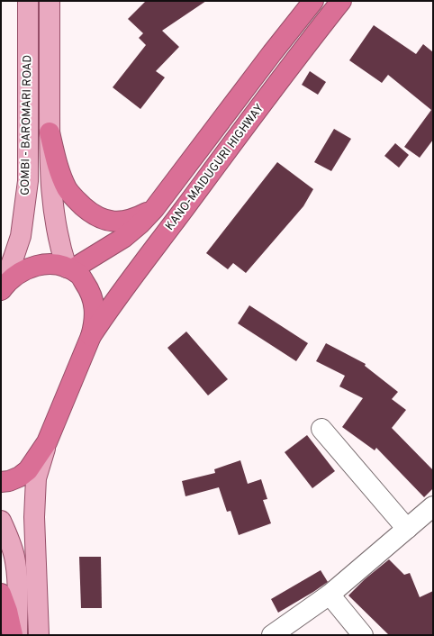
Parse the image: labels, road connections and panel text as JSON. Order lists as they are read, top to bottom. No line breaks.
{"streets":{"highway":["KANO-MAIDUGURI HIGHWAY"],"main road":["GOMBI - BAROMARI ROAD"]},"crossings":[["GOMBI - BAROMARI ROAD","KANO-MAIDUGURI HIGHWAY"]]}
